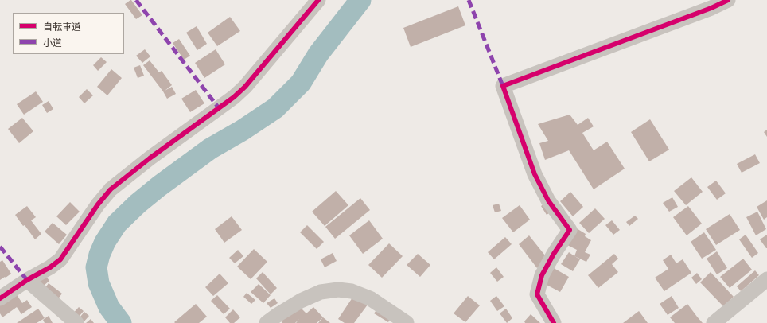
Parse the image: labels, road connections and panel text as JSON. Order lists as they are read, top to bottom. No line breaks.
{"legend":["自転車道","小道"]}
